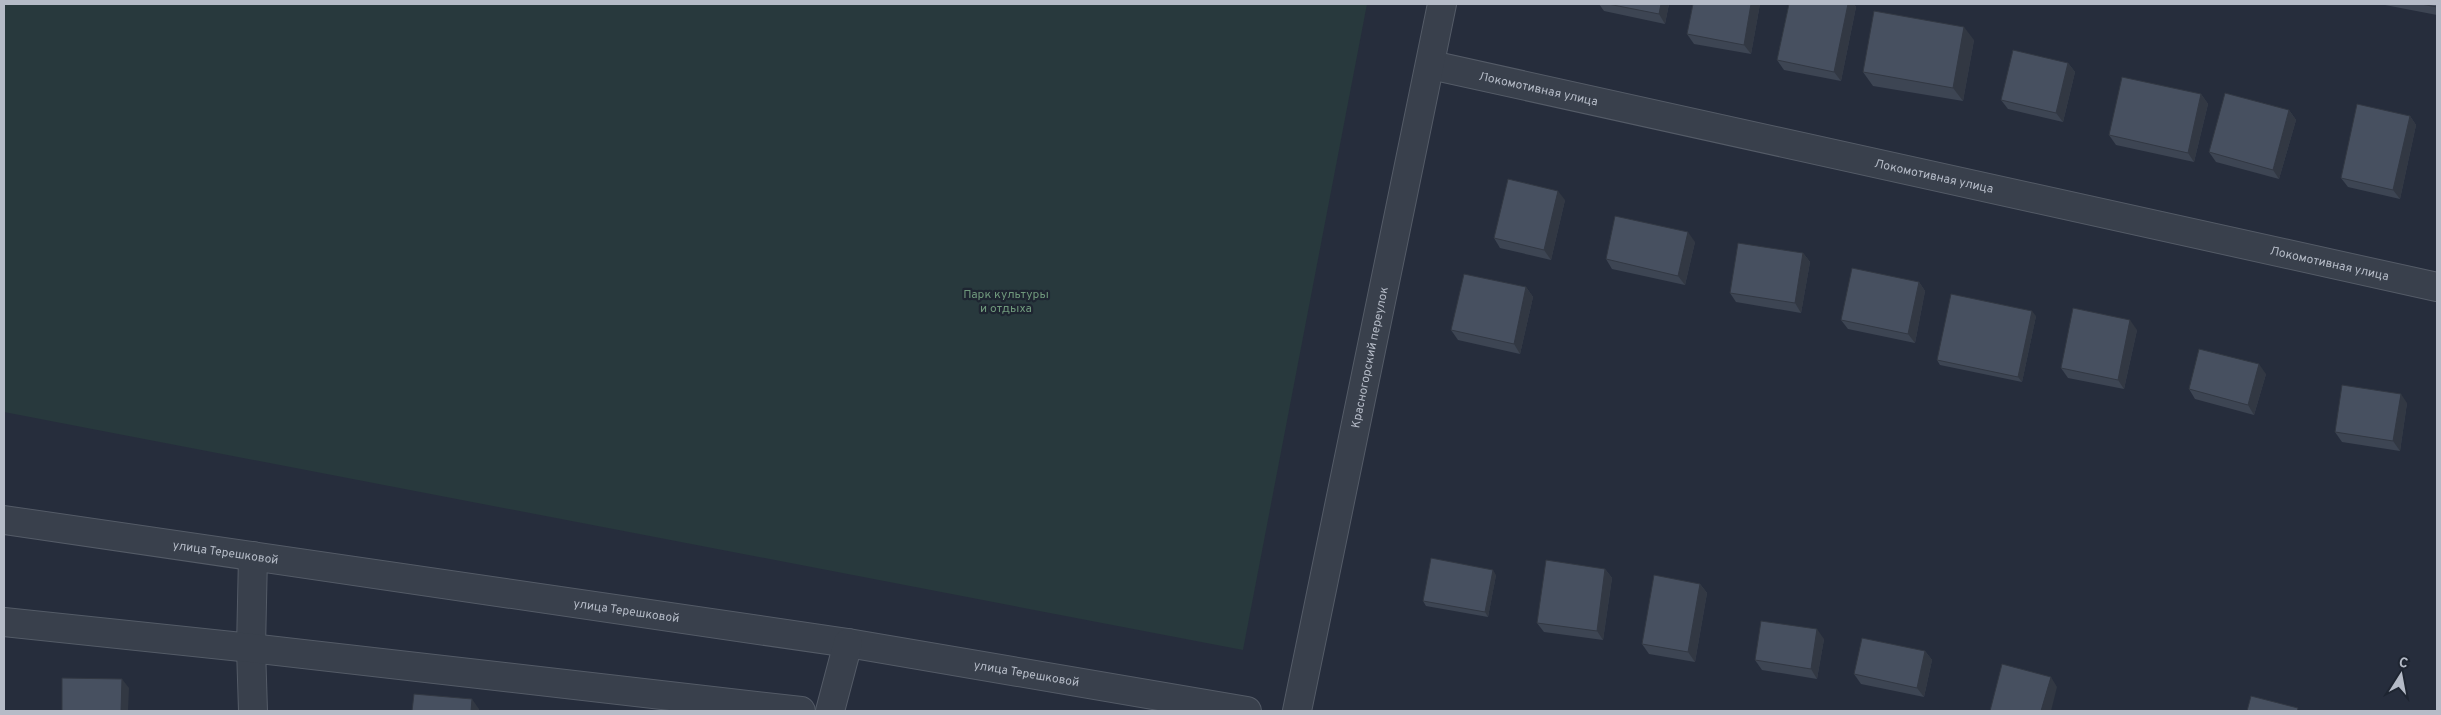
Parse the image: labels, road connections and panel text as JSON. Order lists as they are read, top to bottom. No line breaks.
{"streets":{"street":["Локомотивная улица","Красногорский переулок","улица Терешковой"]},"crossings":[["Локомотивная улица","Красногорский переулок"]],"parks":["Парк культуры и отдыха"],"north":"top"}
